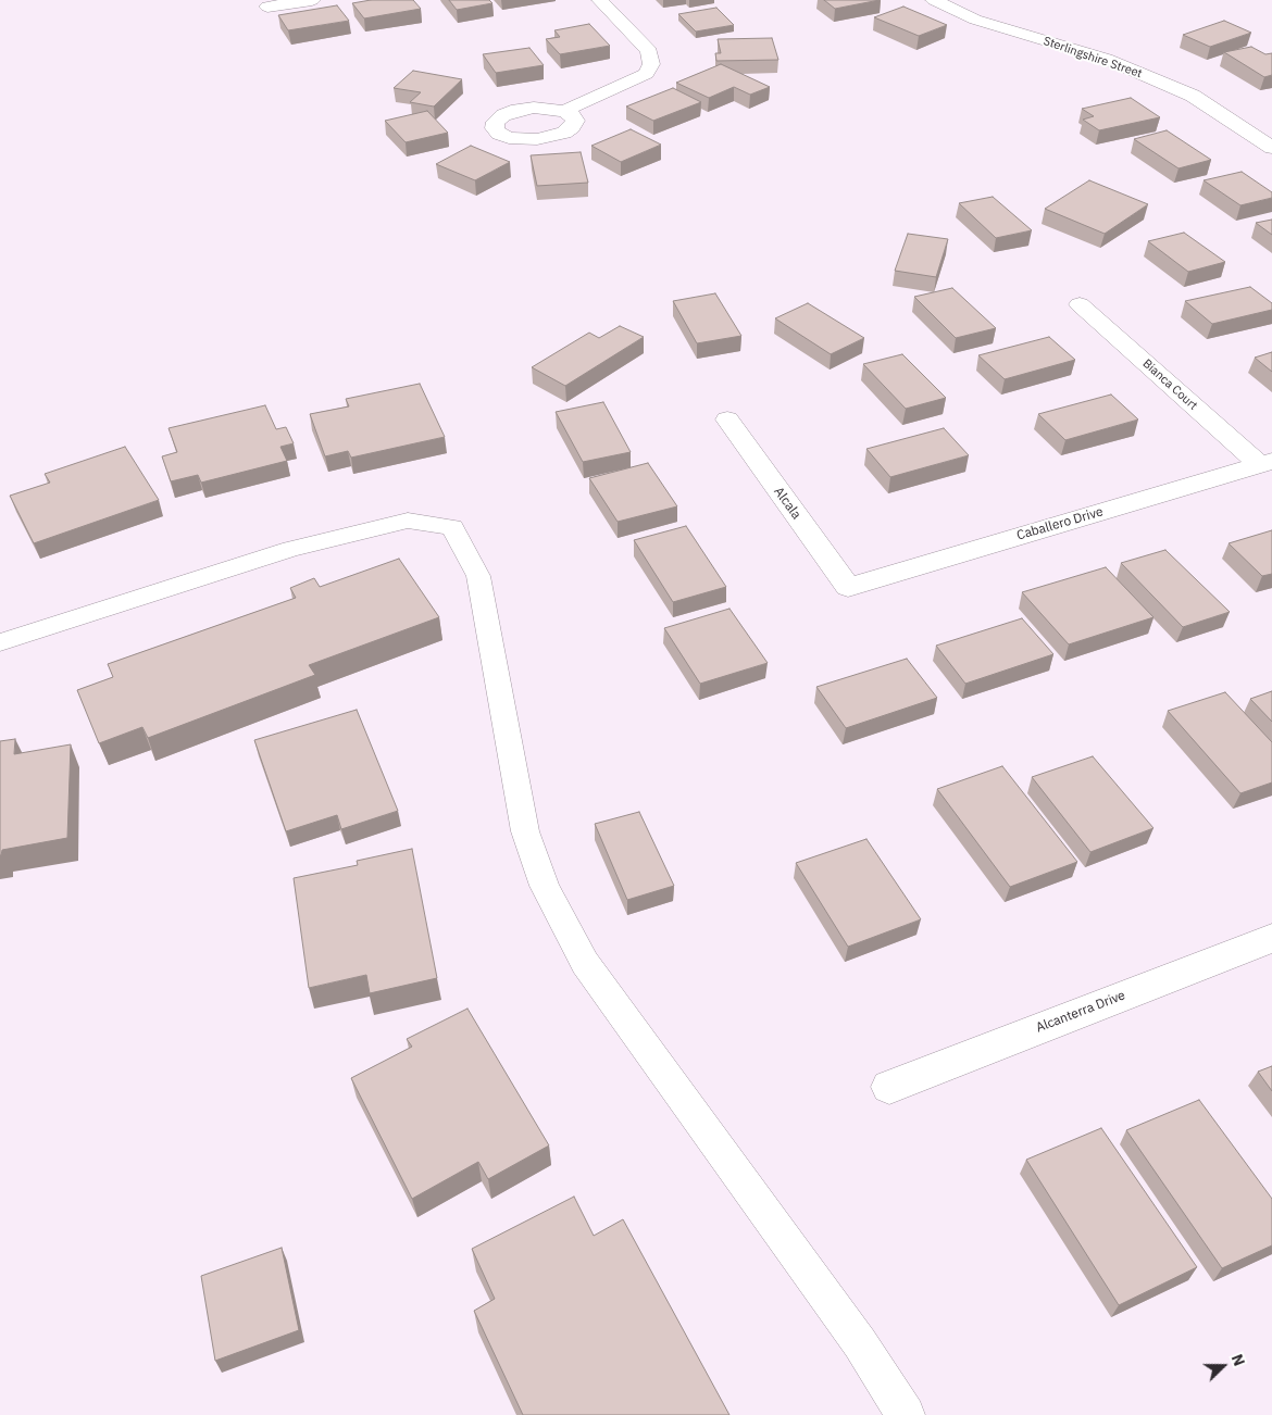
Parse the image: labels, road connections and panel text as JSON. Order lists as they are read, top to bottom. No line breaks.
{"streets":{"street":["Sterlingshire Street","Bianca Court","Alcala","Caballero Drive","Alcanterra Drive"]},"crossings":[["Bianca Court","Caballero Drive"],["Alcala","Caballero Drive"]],"north":"right"}
